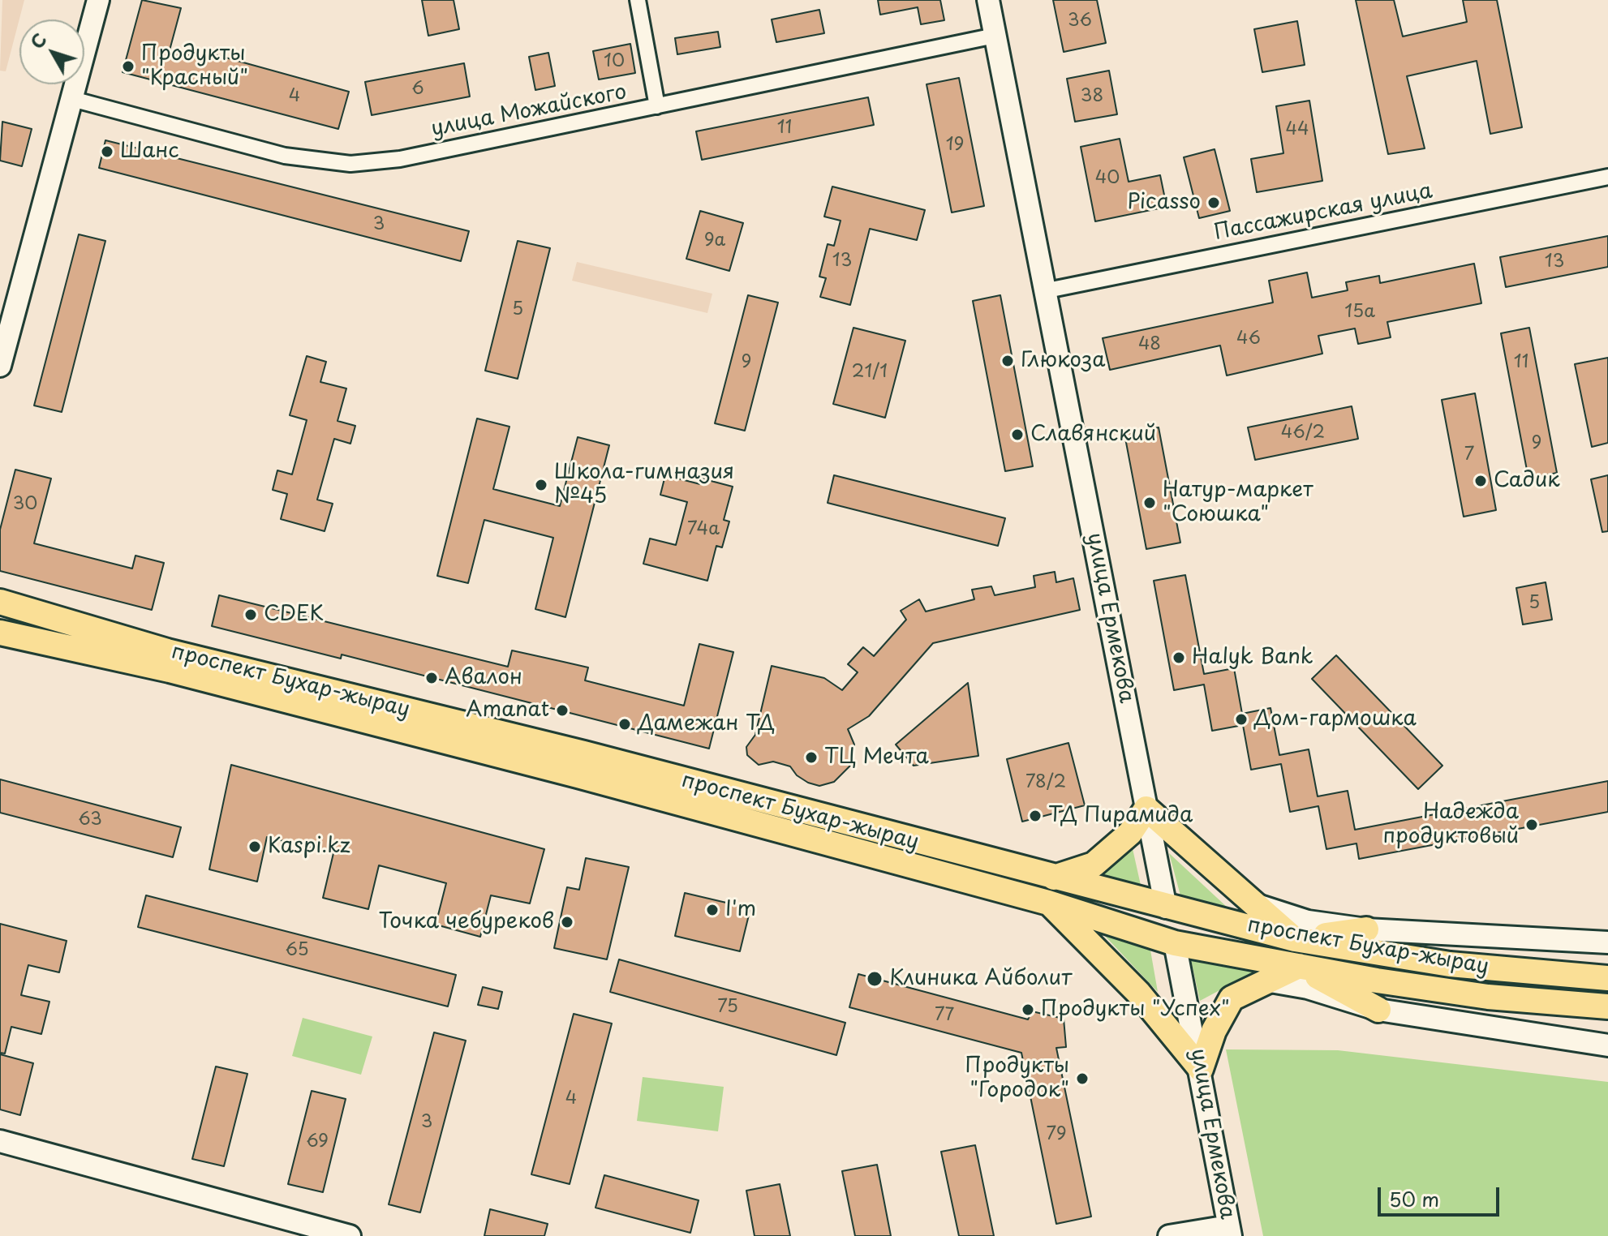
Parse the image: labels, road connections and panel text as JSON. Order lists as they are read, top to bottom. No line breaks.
{"streets":{"main road":["улица Ермекова","проспект Бухар-жырау"],"street":["улица Можайского","Пассажирская улица"]},"crossings":[["улица Можайского","улица Ермекова"],["Пассажирская улица","улица Ермекова"],["улица Ермекова","проспект Бухар-жырау"]],"places":["Продукты \"Красный\"","Шанс","Picasso","Глюкоза","Славянский","Садик","Школа-гимназия №45","Натур-маркет \"Союшка\"","CDEK","Halyk Bank","Авалон","Amanat","Дом-гармошка","Дамежан ТД","ТЦ Мечта","ТД Пирамида","Надежда продуктовый","Kaspi.kz","I'm","Точка чебуреков","Клиника Айболит","Продукты \"Успех\"","Продукты \"Городок\""],"house_numbers":["36","10","6","4","38","11","44","19","40","3","9а","13","13","5","15а","46","48","9","11","21/1","46/2","9","7","30","74а","5","78/2","63","65","75","77","4","3","79","69"],"scale_bar":"50 m","north":"top left"}
